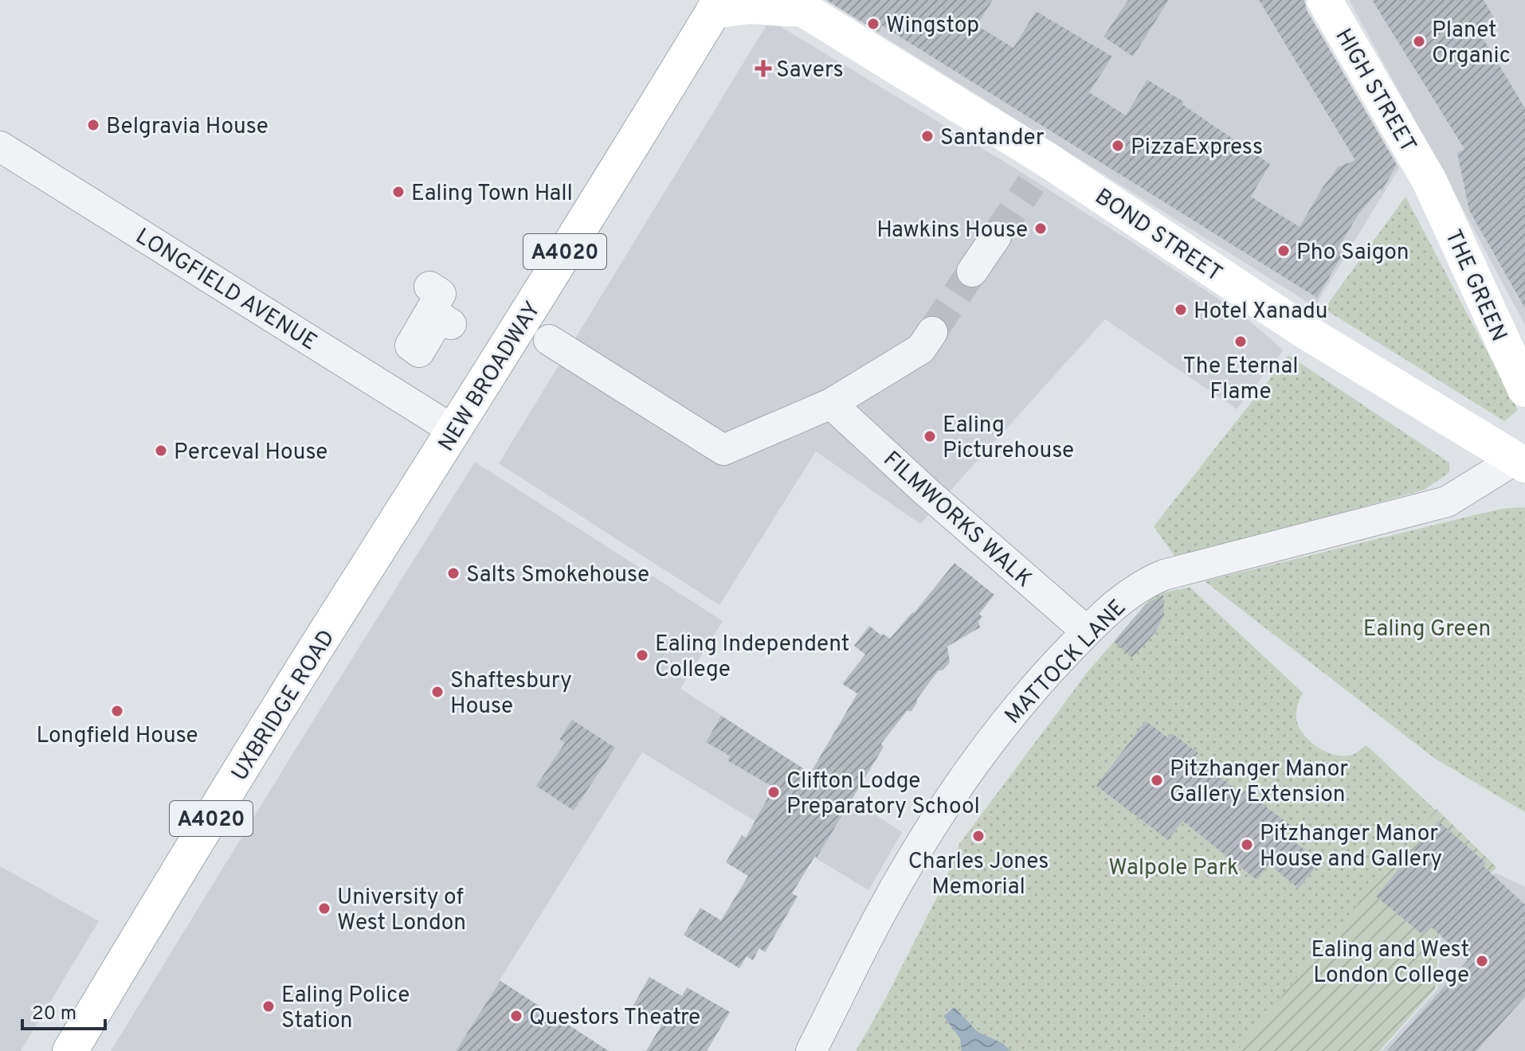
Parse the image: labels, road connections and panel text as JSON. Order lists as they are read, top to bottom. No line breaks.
{"streets":{"main road":["HIGH STREET","BOND STREET","A4020","THE GREEN","NEW BROADWAY","UXBRIDGE ROAD"],"street":["LONGFIELD AVENUE","FILMWORKS WALK","MATTOCK LANE"]},"crossings":[["HIGH STREET","THE GREEN"],["BOND STREET","NEW BROADWAY"],["BOND STREET","MATTOCK LANE"],["LONGFIELD AVENUE","NEW BROADWAY"],["NEW BROADWAY","UXBRIDGE ROAD"],["FILMWORKS WALK","MATTOCK LANE"]],"parks":["Ealing Green","Walpole Park"],"places":{"other":["Wingstop","Planet Organic","Belgravia House","Santander","PizzaExpress","Ealing Town Hall","Hawkins House","Pho Saigon","Hotel Xanadu","The Eternal Flame","Ealing Picturehouse","Perceval House","Salts Smokehouse","Ealing Independent College","Shaftesbury House","Longfield House","Pitzhanger Manor Gallery Extension","Clifton Lodge Preparatory School","Charles Jones Memorial","Pitzhanger Manor House and Gallery","University of West London","Ealing and West London College","Ealing Police Station","Questors Theatre"],"health":["Savers"]},"scale_bar":"20 m"}
